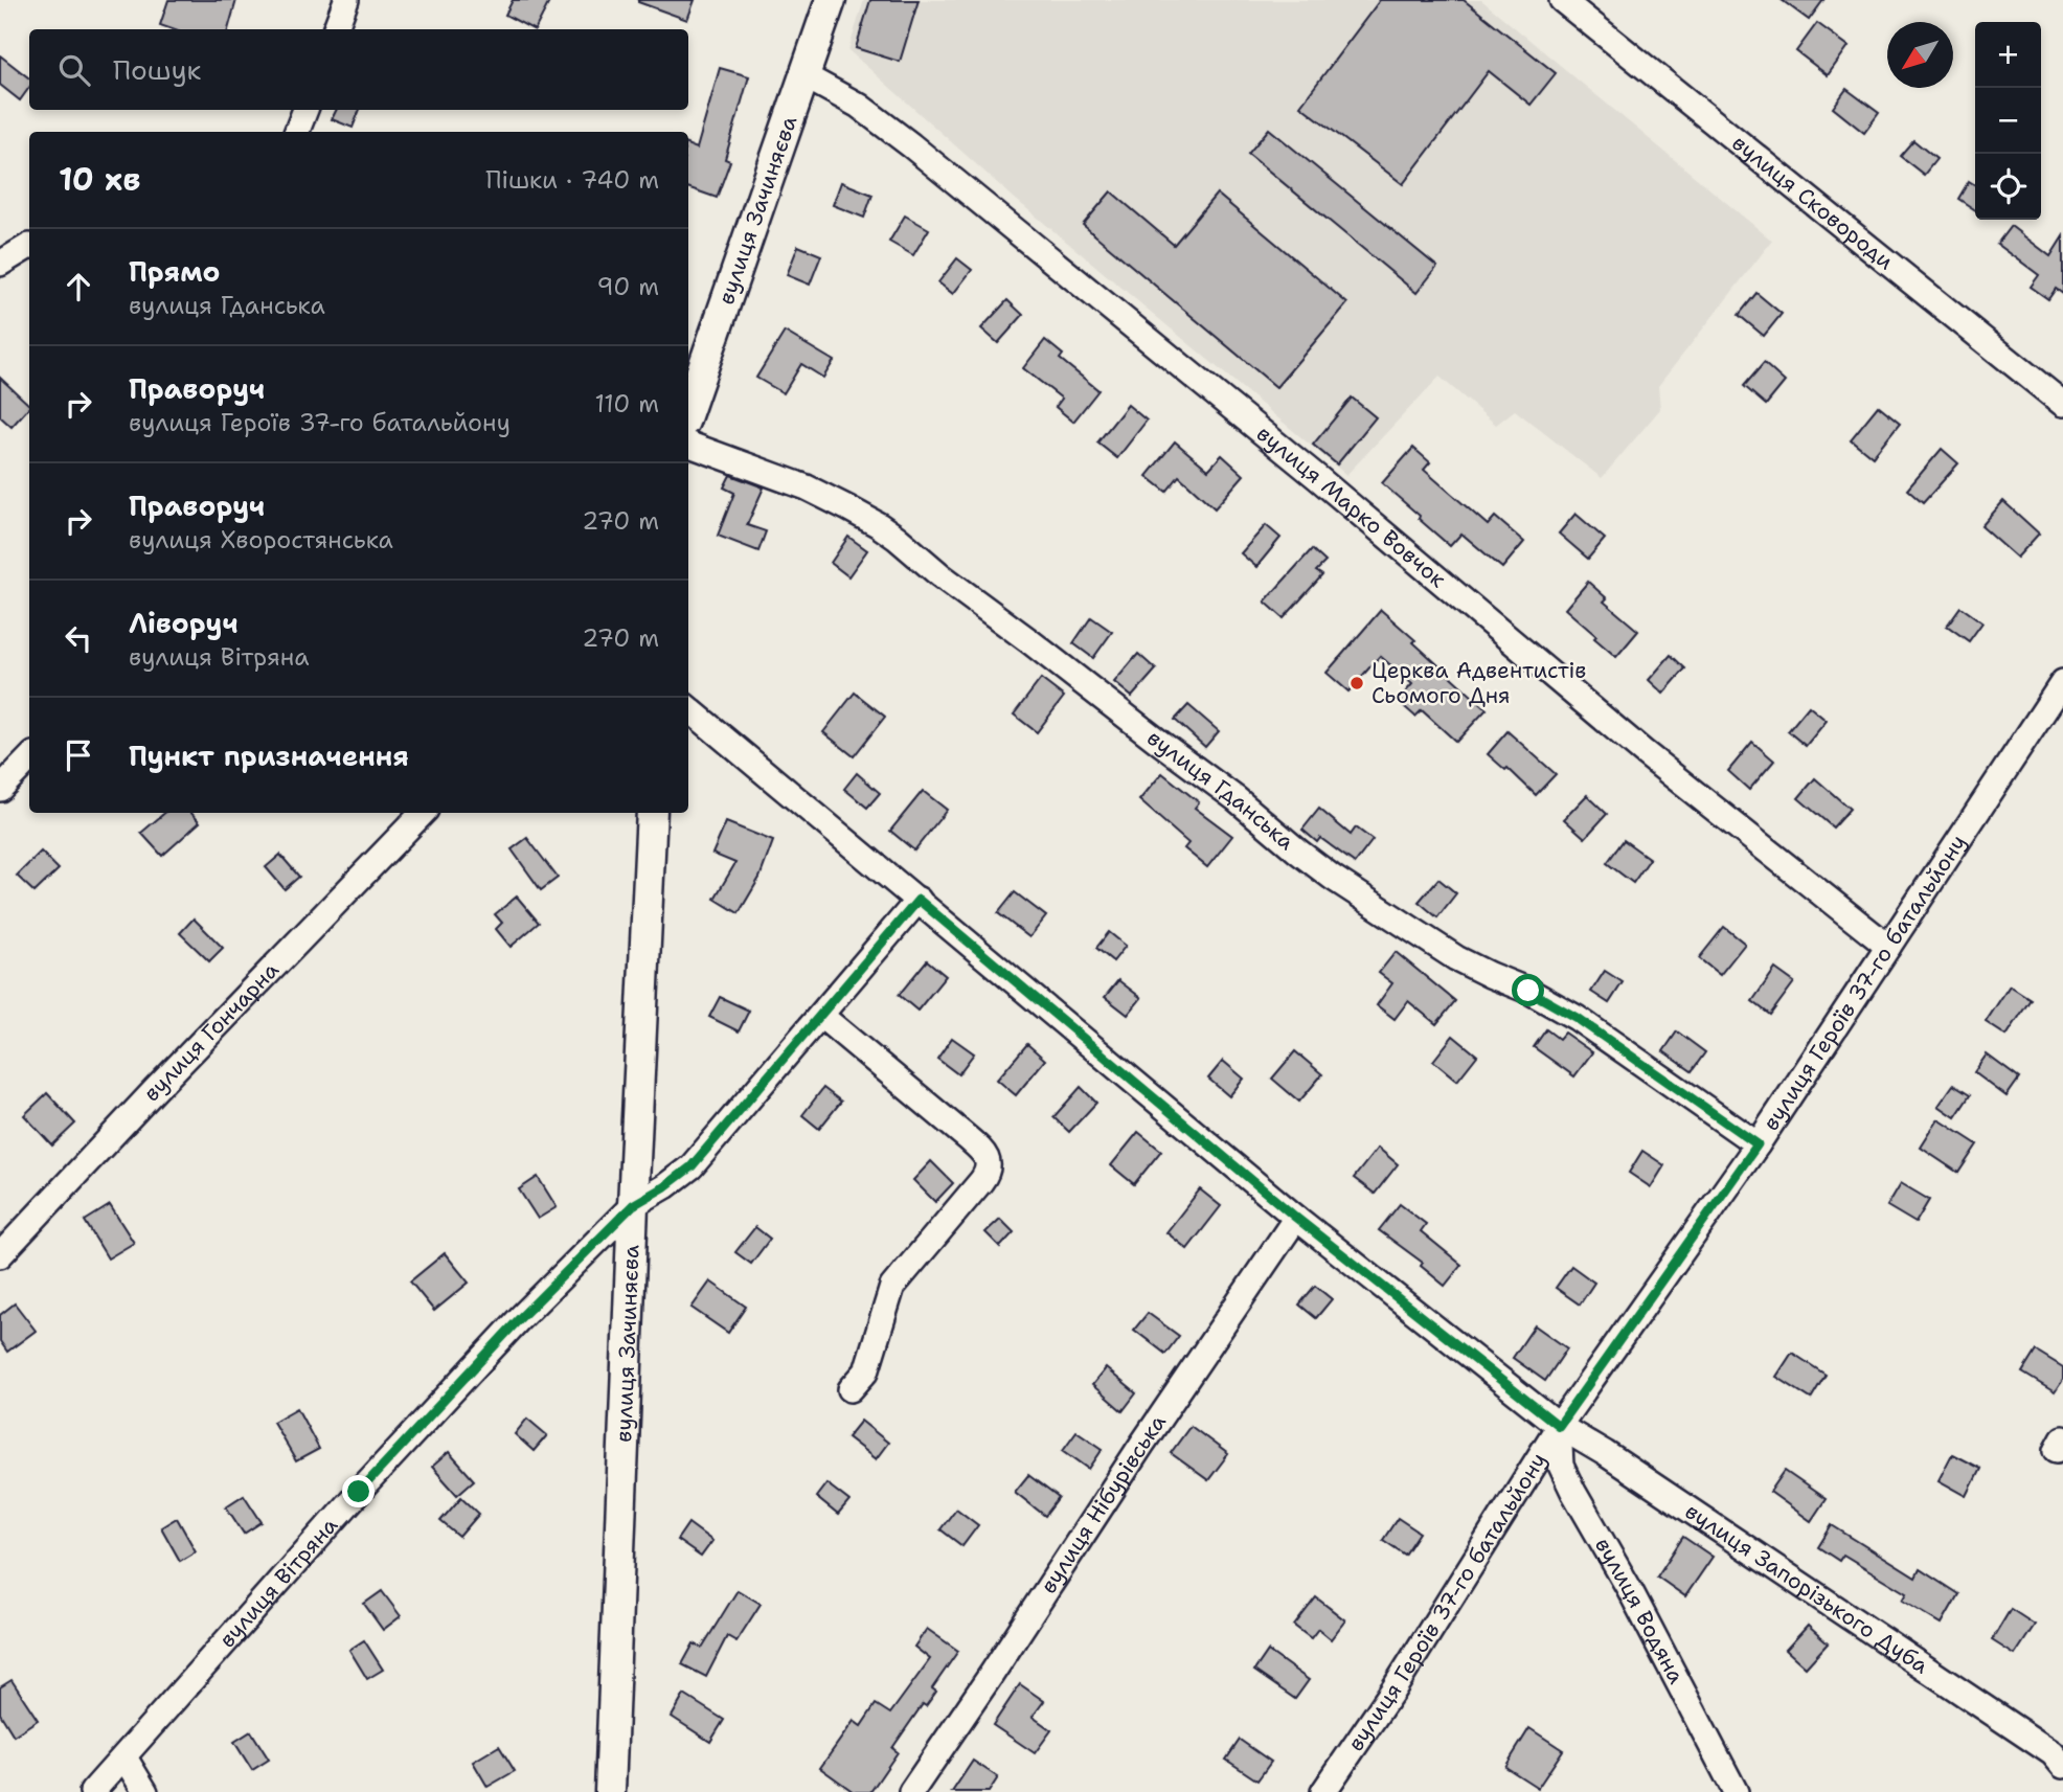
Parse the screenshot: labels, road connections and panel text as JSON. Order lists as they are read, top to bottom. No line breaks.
{"streets":{"main road":["вулиця Зачиняєва"],"street":["вулиця Сковороди","вулиця Марко Вовчок","вулиця Гданська","вулиця Героїв 37-го батальйону","вулиця Гончарна","вулиця Нібурівська","вулиця Вітряна","вулиця Запорізького Дуба","вулиця Водяна"]},"crossings":[["вулиця Зачиняєва","вулиця Марко Вовчок"],["вулиця Зачиняєва","вулиця Вітряна"],["вулиця Марко Вовчок","вулиця Героїв 37-го батальйону"],["вулиця Гданська","вулиця Героїв 37-го батальйону"],["вулиця Героїв 37-го батальйону","вулиця Запорізького Дуба"],["вулиця Героїв 37-го батальйону","вулиця Водяна"],["вулиця Нібурівська","вулиця Запорізького Дуба"],["вулиця Вітряна","вулиця Запорізького Дуба"],["вулиця Запорізького Дуба","вулиця Водяна"]],"places":["Церква Адвентистів Сьомого Дня"],"north":"bottom left","page":{"map_buttons":["+","−"],"search":"Пошук","heading":["10 хв","Пішки · 740 m"],"list":[["Прямо","вулиця Гданська","90 m"],["Праворуч","вулиця Героїв 37-го батальйону","110 m"],["Праворуч","вулиця Хворостянська","270 m"],["Ліворуч","вулиця Вітряна","270 m"],"Пункт призначення"]}}
